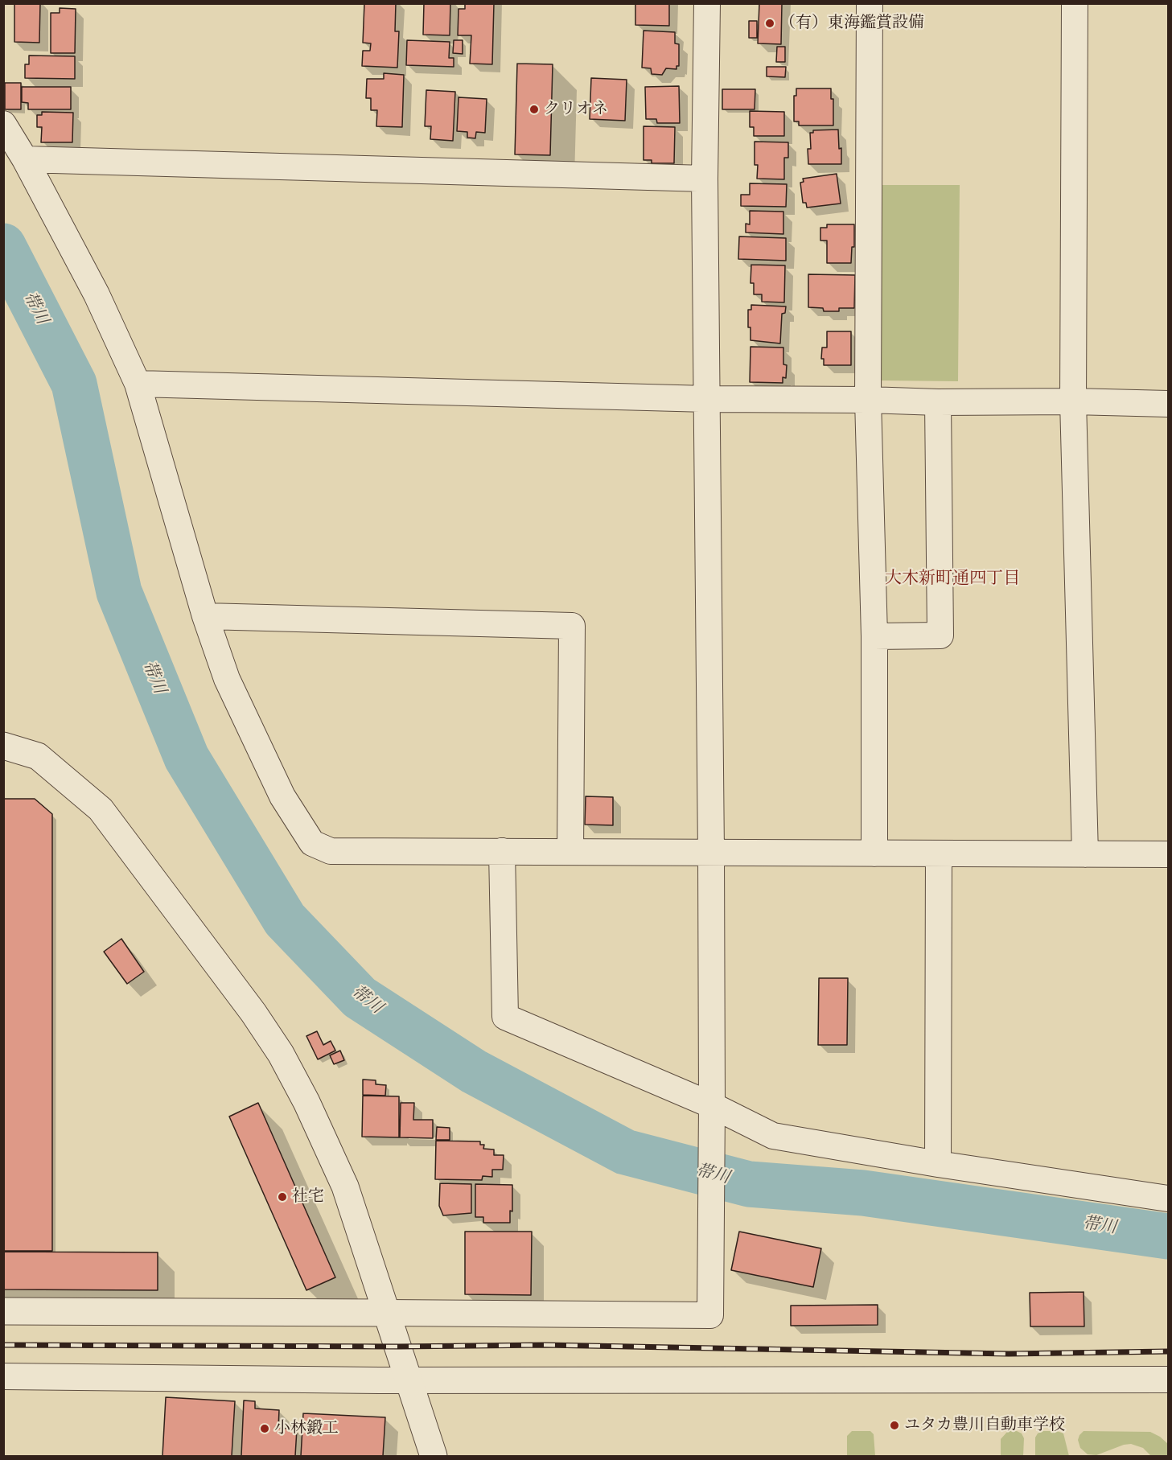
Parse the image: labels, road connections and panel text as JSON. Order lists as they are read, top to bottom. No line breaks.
{"districts":["大木新町通四丁目"],"water":["帯川"],"places":["（有）東海鑑賞設備","クリオネ","社宅","ユタカ豊川自動車学校","小林鍛工"]}
